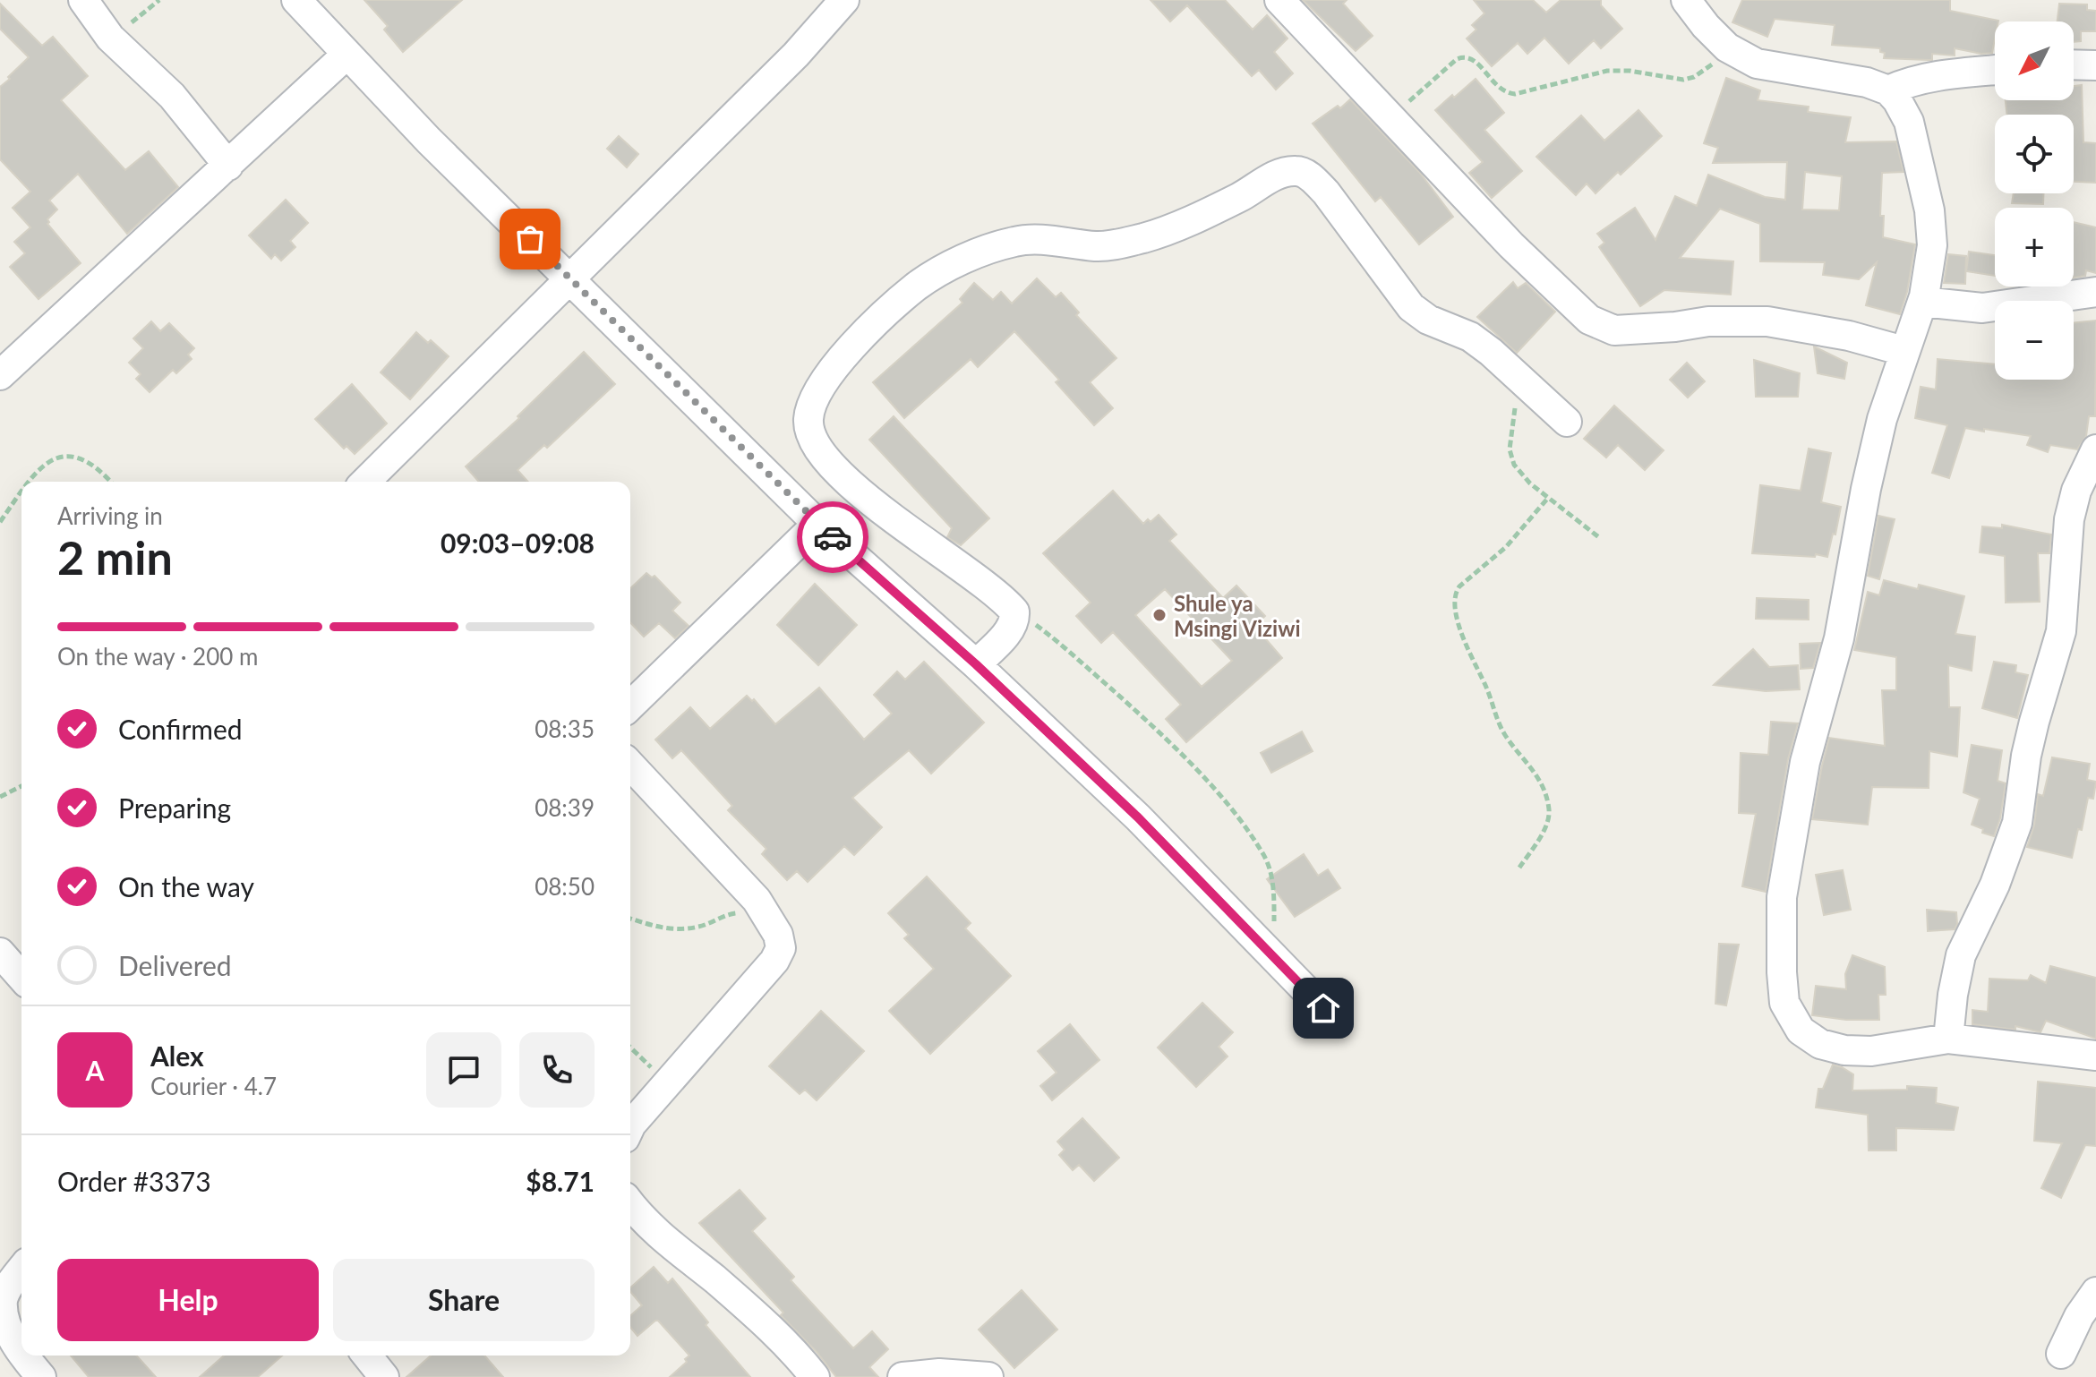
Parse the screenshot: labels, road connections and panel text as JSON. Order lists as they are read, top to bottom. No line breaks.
{"places":["Shule ya Msingi Viziwi"],"north":"bottom left","page":{"map_buttons":["+","−"],"heading":["2 min","Arriving in","09:03–09:08"],"panel":["Alex","Courier · 4.7","Order #3373","$8.71"],"bar":"On the way · 200 m","list":[["Confirmed","08:35"],["Preparing","08:39"],["On the way","08:50"],"Delivered"],"round":"A","buttons":["Help","Share"]}}
